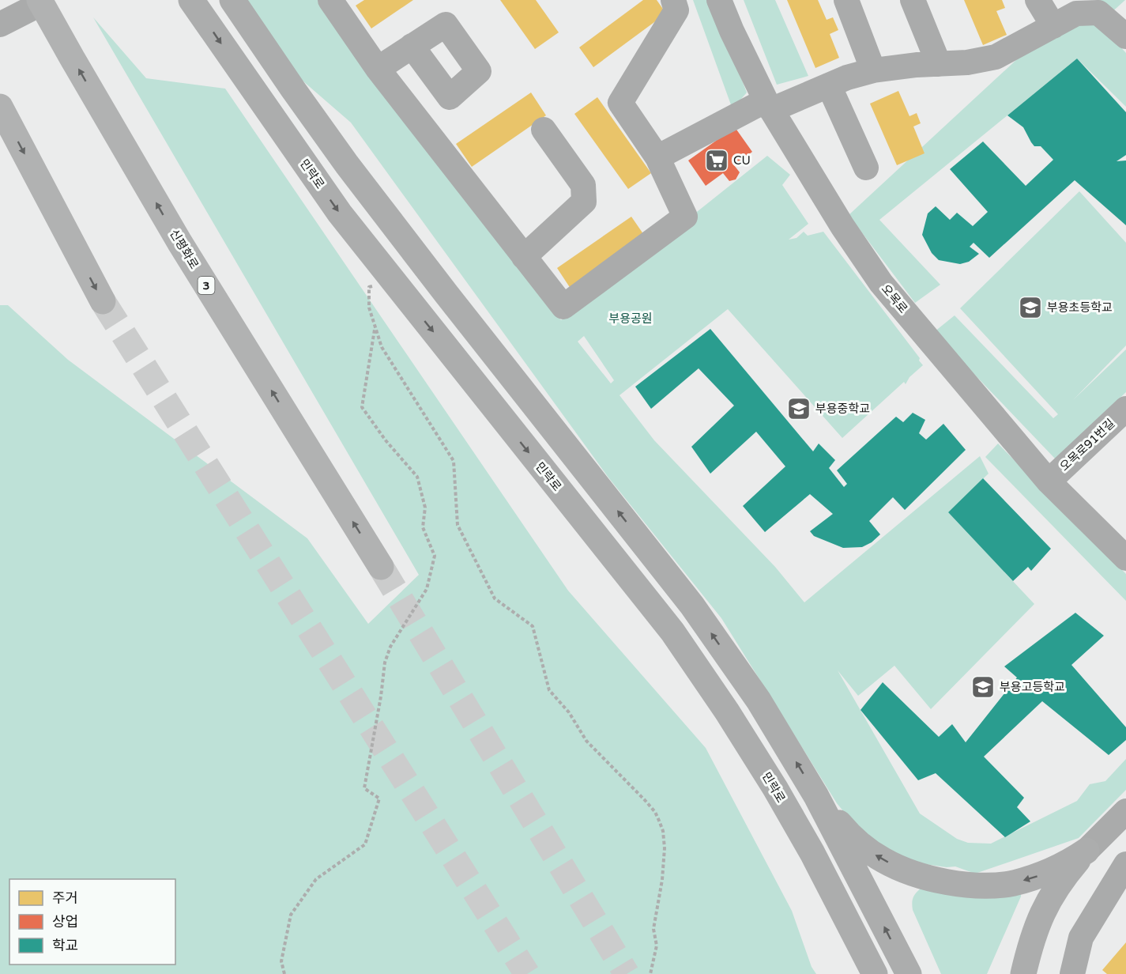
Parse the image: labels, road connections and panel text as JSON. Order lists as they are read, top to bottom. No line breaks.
{"streets":{"highway":["신평화로","3"],"main road":["민락로"],"street":["오목로","오목로91번길"]},"crossings":[["오목로","오목로91번길"]],"parks":["부용공원"],"places":{"supermarket":["CU"],"school or university":["부용초등학교","부용중학교","부용고등학교"]},"legend":["주거","상업","학교"]}
